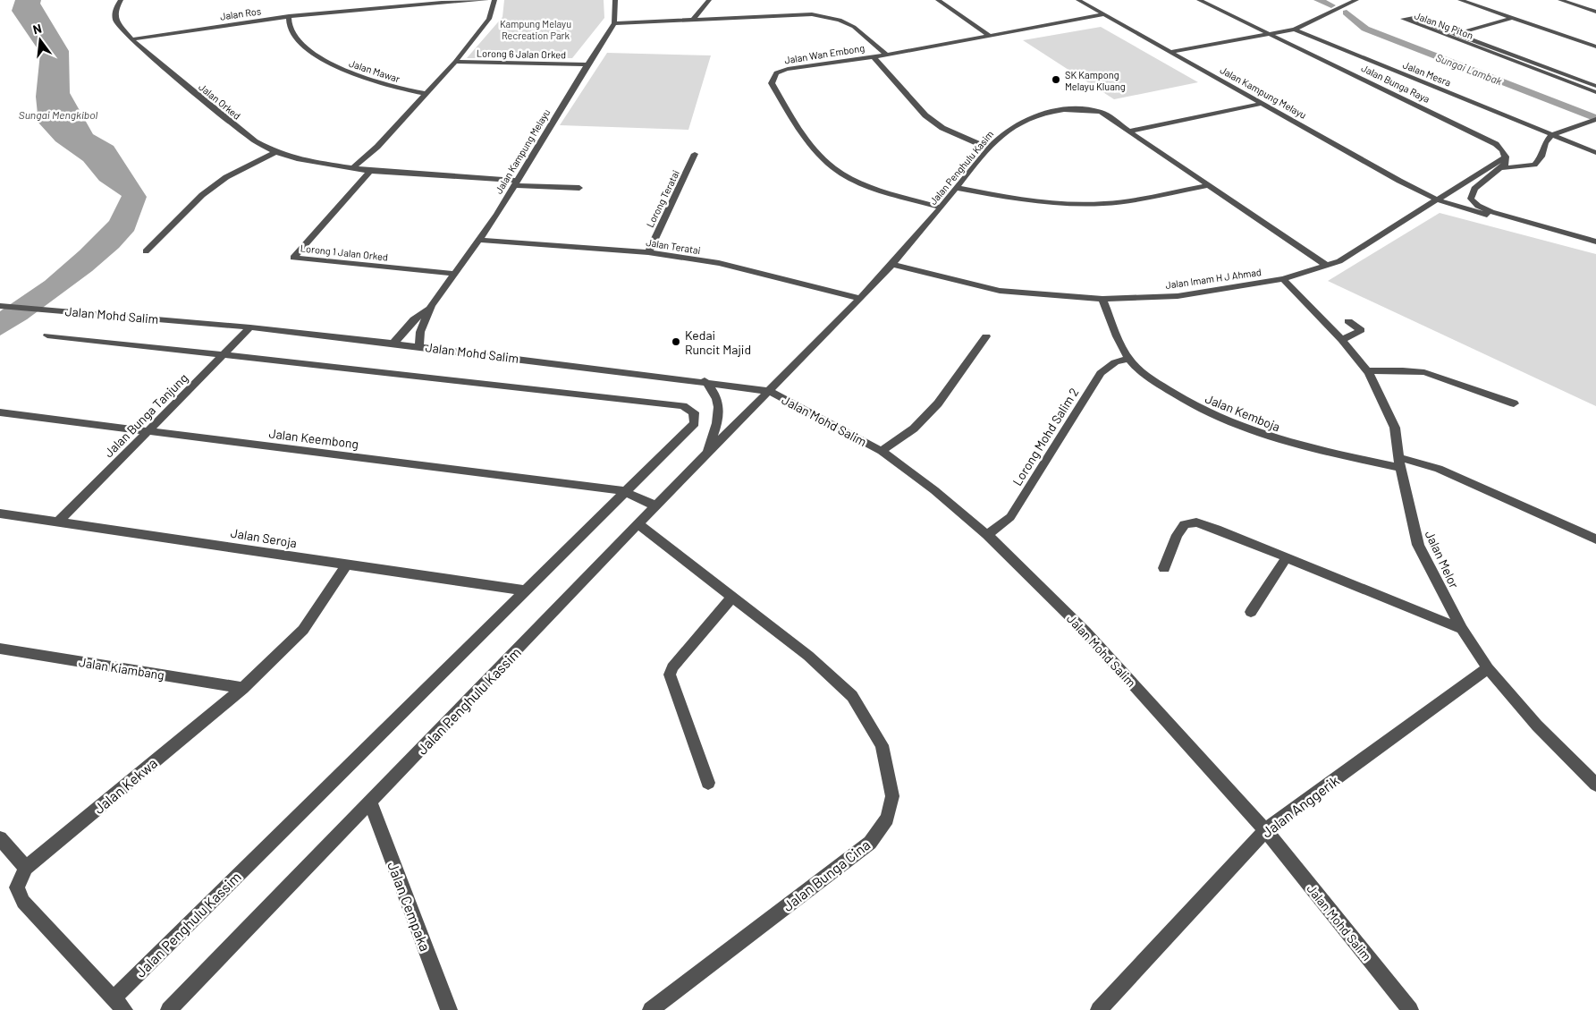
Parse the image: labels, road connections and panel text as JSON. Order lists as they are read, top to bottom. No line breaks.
{"streets":{"street":["Jalan Ros","Jalan Ng Piton","Lorong 6 Jalan Orked","Jalan Wan Embong","Jalan Mawar","Jalan Mesra","Jalan Bunga Raya","Jalan Kampung Melayu","Jalan Orked","Jalan Penghulu Kasim","Lorong Teratai","Jalan Teratai","Lorong 1 Jalan Orked","Jalan Imam H J Ahmad","Jalan Mohd Salim","Jalan Kemboja","Jalan Bunga Tanjung","Lorong Mohd Salim 2","Jalan Keembong","Jalan Seroja","Jalan Melor","Jalan Kiambang","Jalan Penghulu Kassim","Jalan Kekwa","Jalan Anggerik","Jalan Bunga Cina","Jalan Cempaka"]},"crossings":[["Jalan Ros","Jalan Mawar"],["Jalan Ros","Jalan Orked"],["Lorong 6 Jalan Orked","Jalan Kampung Melayu"],["Jalan Wan Embong","Jalan Kampung Melayu"],["Jalan Wan Embong","Jalan Penghulu Kasim"],["Jalan Kampung Melayu","Jalan Orked"],["Jalan Kampung Melayu","Jalan Teratai"],["Jalan Kampung Melayu","Lorong 1 Jalan Orked"],["Jalan Kampung Melayu","Jalan Imam H J Ahmad"],["Jalan Kampung Melayu","Jalan Mohd Salim"],["Jalan Orked","Lorong 1 Jalan Orked"],["Jalan Penghulu Kasim","Jalan Teratai"],["Jalan Penghulu Kasim","Jalan Imam H J Ahmad"],["Jalan Penghulu Kasim","Jalan Mohd Salim"],["Jalan Penghulu Kasim","Jalan Penghulu Kassim"],["Lorong Teratai","Jalan Teratai"],["Jalan Imam H J Ahmad","Jalan Kemboja"],["Jalan Imam H J Ahmad","Jalan Melor"],["Jalan Mohd Salim","Jalan Bunga Tanjung"],["Jalan Mohd Salim","Lorong Mohd Salim 2"],["Jalan Mohd Salim","Jalan Penghulu Kassim"],["Jalan Mohd Salim","Jalan Anggerik"],["Jalan Kemboja","Lorong Mohd Salim 2"],["Jalan Kemboja","Jalan Melor"],["Jalan Bunga Tanjung","Jalan Keembong"],["Jalan Bunga Tanjung","Jalan Seroja"],["Jalan Bunga Tanjung","Jalan Penghulu Kassim"],["Jalan Keembong","Jalan Penghulu Kassim"],["Jalan Seroja","Jalan Penghulu Kassim"],["Jalan Seroja","Jalan Kekwa"],["Jalan Melor","Jalan Anggerik"],["Jalan Kiambang","Jalan Kekwa"],["Jalan Penghulu Kassim","Jalan Kekwa"],["Jalan Penghulu Kassim","Jalan Bunga Cina"],["Jalan Penghulu Kassim","Jalan Cempaka"]],"water":["Sungai Lambak","Sungai Mengkibol"],"parks":["Kampung Melayu Recreation Park"],"places":["SK Kampong Melayu Kluang","Kedai Runcit Majid"],"north":"top"}
